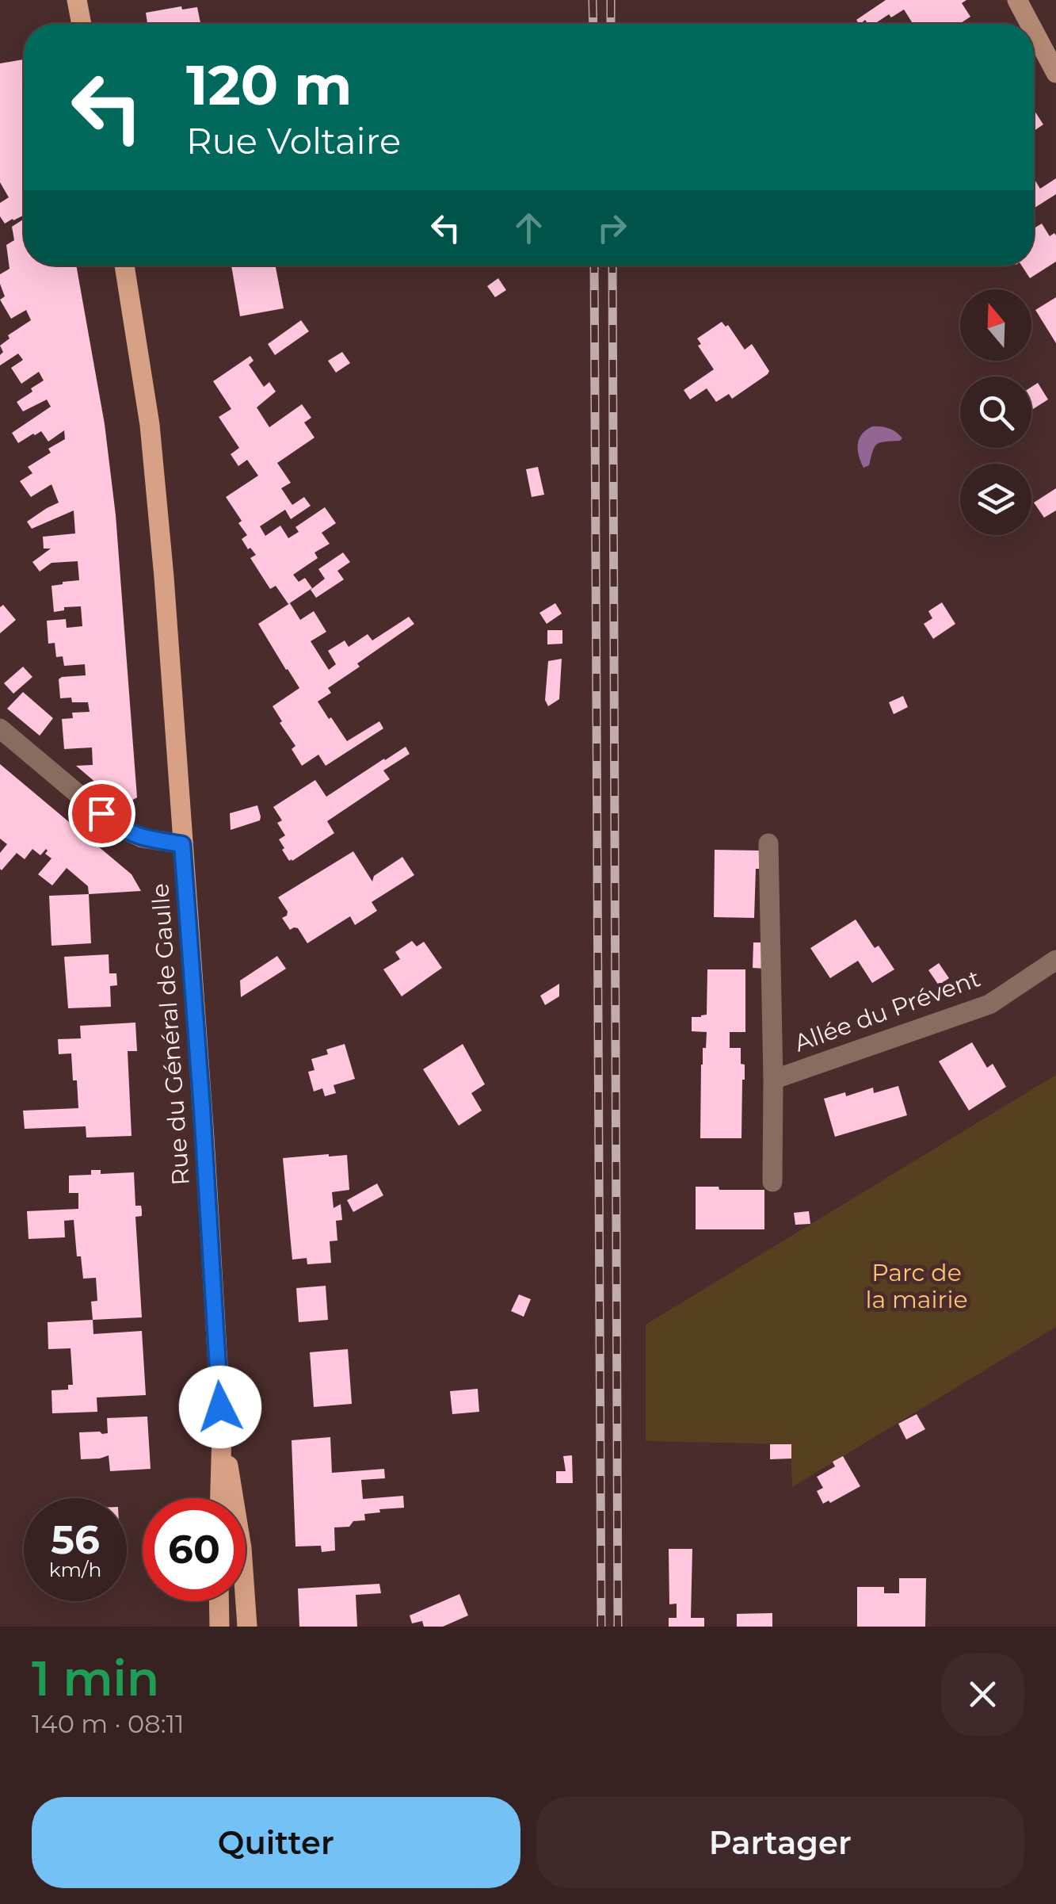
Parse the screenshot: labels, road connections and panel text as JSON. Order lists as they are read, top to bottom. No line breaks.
{"streets":{"main road":["Rue du Général de Gaulle"],"street":["Allée du Prévent"]},"parks":["Parc de la mairie"],"north":"top","page":{"turn":["120 m","Rue Voltaire"],"speed":"56 km/h","limit":"60","heading":["1 min","140 m · 08:11"],"buttons":["Quitter","Partager"]}}
